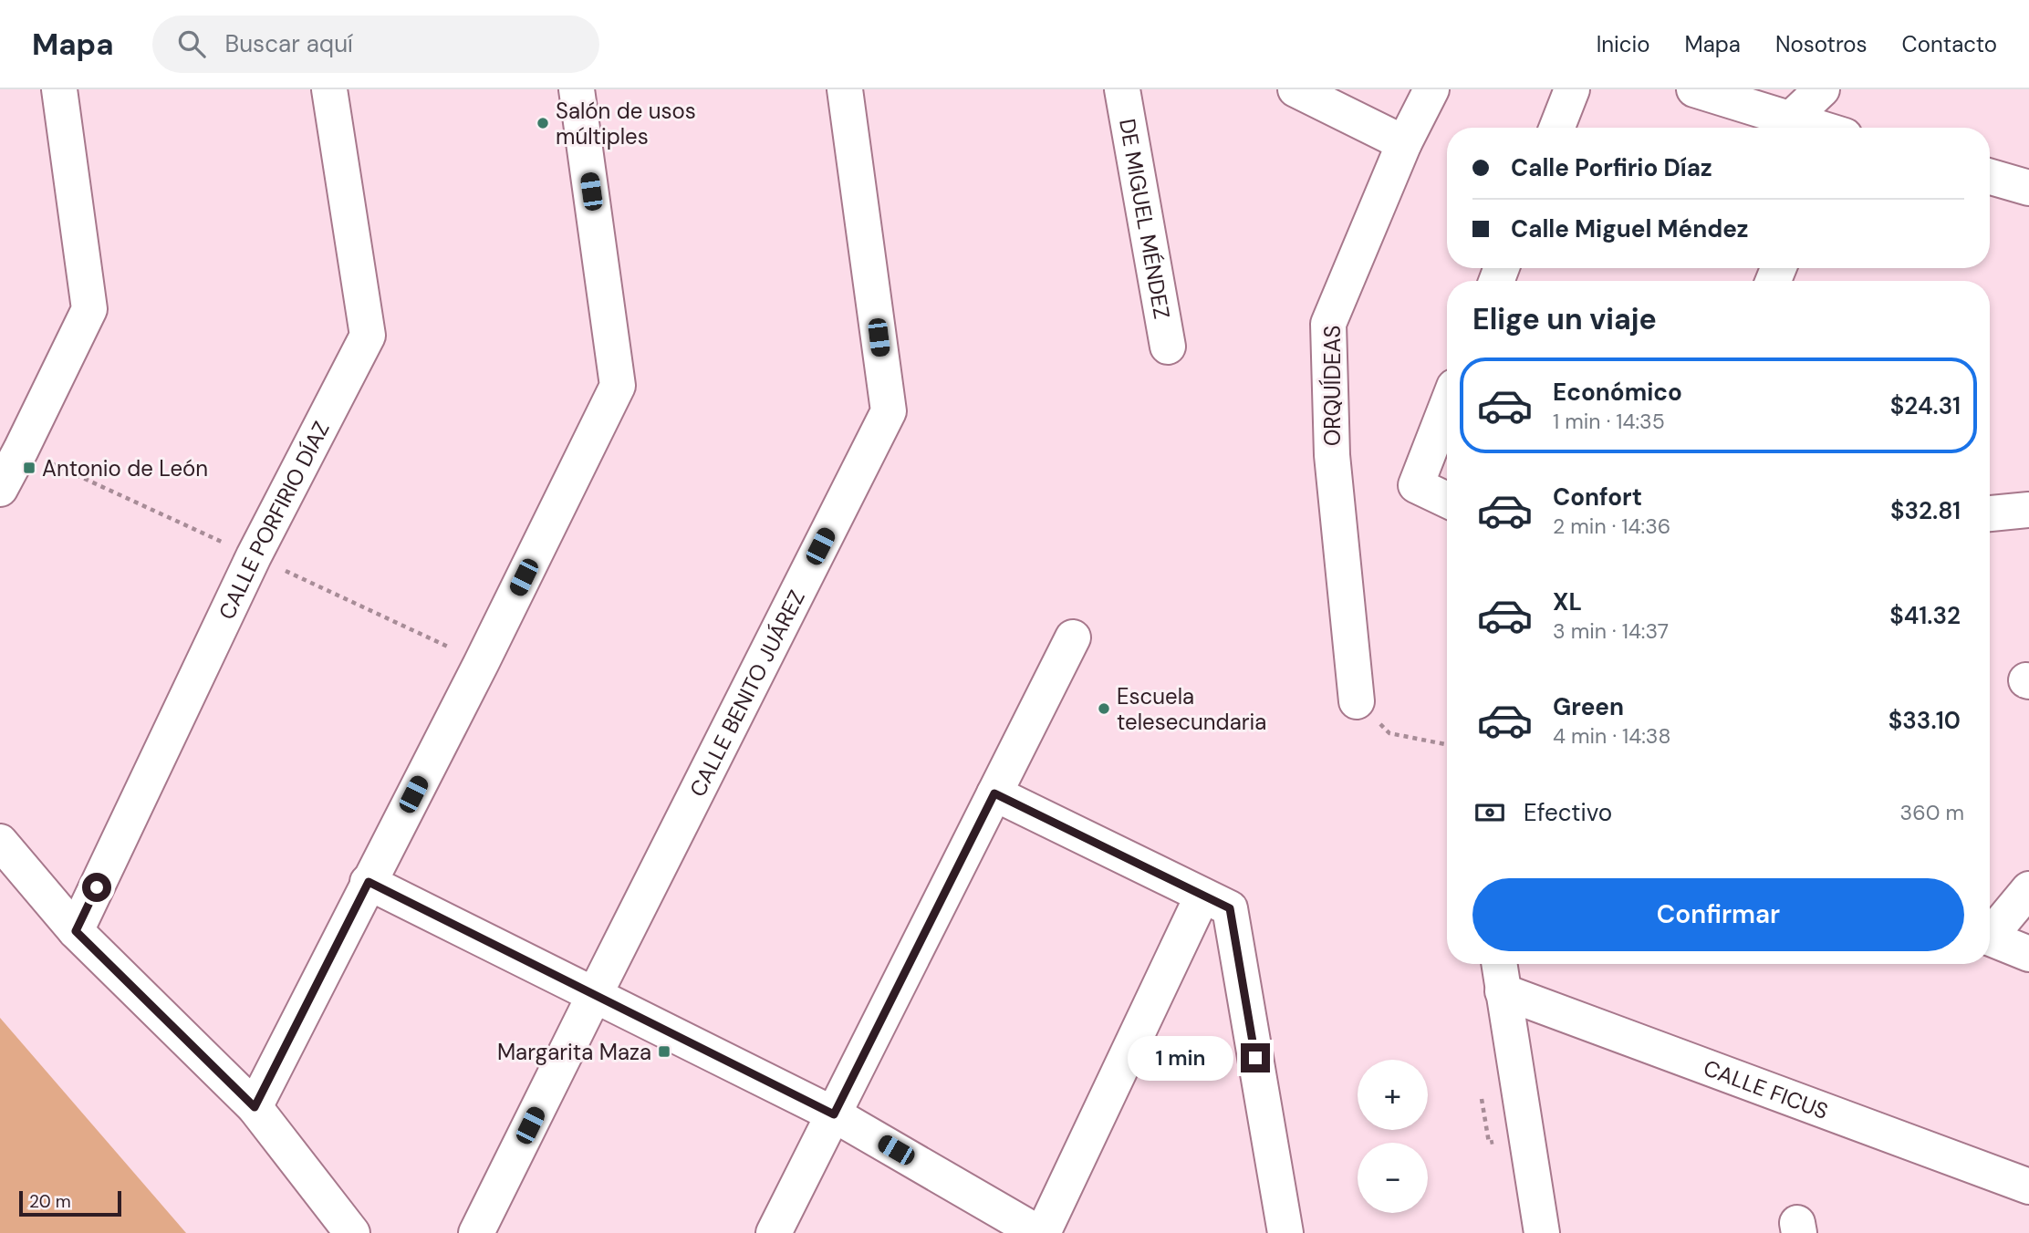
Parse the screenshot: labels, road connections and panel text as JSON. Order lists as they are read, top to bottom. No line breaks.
{"streets":{"street":["DE MIGUEL MÉNDEZ","ORQUÍDEAS","CALLE PORFIRIO DÍAZ","CALLE BENITO JUÁREZ","CALLE FICUS"]},"places":{"other":["Salón de usos múltiples","Escuela telesecundaria"],"transit":["Antonio de León","Margarita Maza"]},"scale_bar":"20 m","page":{"header":"Mapa","search":"Buscar aquí","nav":["Inicio","Mapa","Nosotros","Contacto"],"banner":["Calle Porfirio Díaz","Calle Miguel Méndez"],"heading":"Elige un viaje","list":[{"name":"Económico","note":"1 min · 14:35","value":"$24.31"},{"name":"Confort","note":"2 min · 14:36","value":"$32.81"},{"name":"XL","note":"3 min · 14:37","value":"$41.32"},{"name":"Green","note":"4 min · 14:38","value":"$33.10"}],"pay":["Efectivo","360 m"],"buttons":"Confirmar","bubble":"1 min","map_buttons":["+","−"],"scale":"20 m"}}
